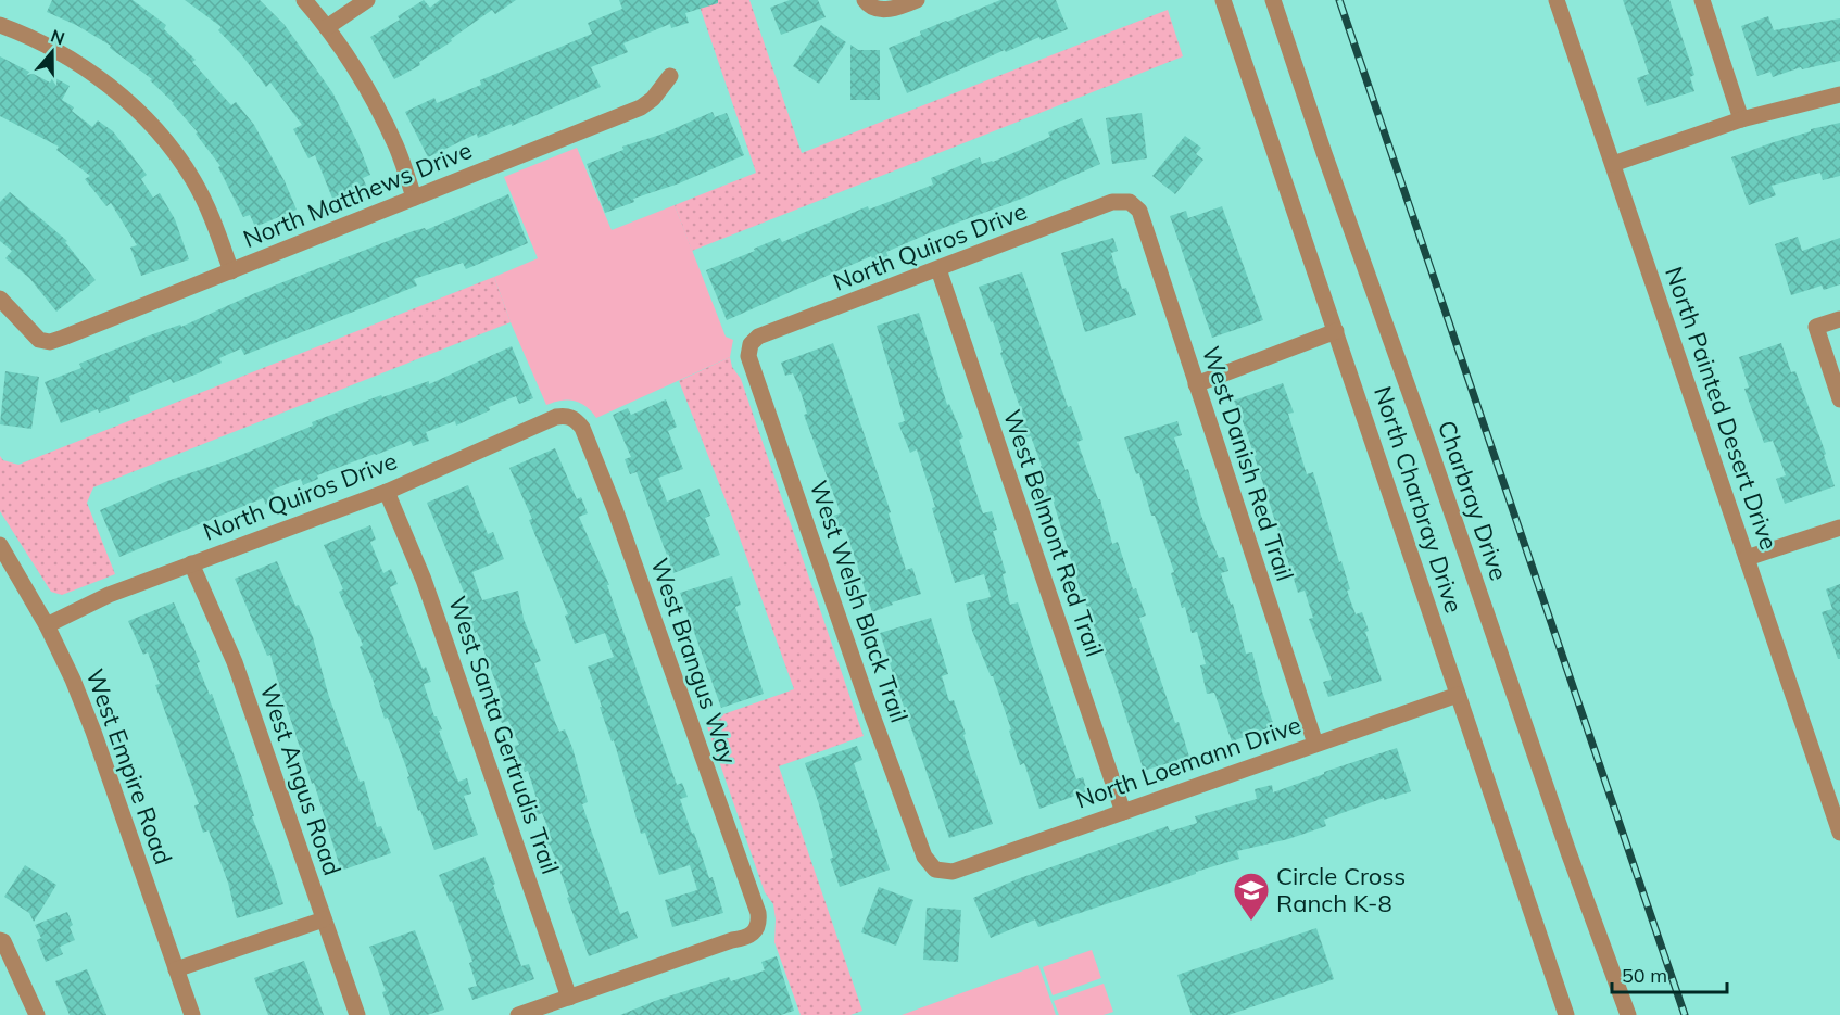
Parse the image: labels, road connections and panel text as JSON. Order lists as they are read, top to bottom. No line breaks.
{"streets":{"street":["North Matthews Drive","North Quiros Drive","North Painted Desert Drive","West Danish Red Trail","North Charbray Drive","Charbray Drive","West Belmont Red Trail","West Welsh Black Trail","West Brangus Way","West Santa Gertrudis Trail","North Loemann Drive","West Empire Road","West Angus Road"]},"crossings":[["North Quiros Drive","West Danish Red Trail"],["North Quiros Drive","West Belmont Red Trail"],["North Quiros Drive","West Welsh Black Trail"],["North Quiros Drive","West Brangus Way"],["North Quiros Drive","West Santa Gertrudis Trail"],["North Quiros Drive","West Empire Road"],["North Quiros Drive","West Angus Road"],["West Danish Red Trail","North Loemann Drive"],["North Charbray Drive","North Loemann Drive"],["West Belmont Red Trail","North Loemann Drive"],["West Welsh Black Trail","North Loemann Drive"],["West Brangus Way","West Santa Gertrudis Trail"]],"places":{"school or university":["Circle Cross Ranch K-8"]},"scale_bar":"50 m","north":"top"}
